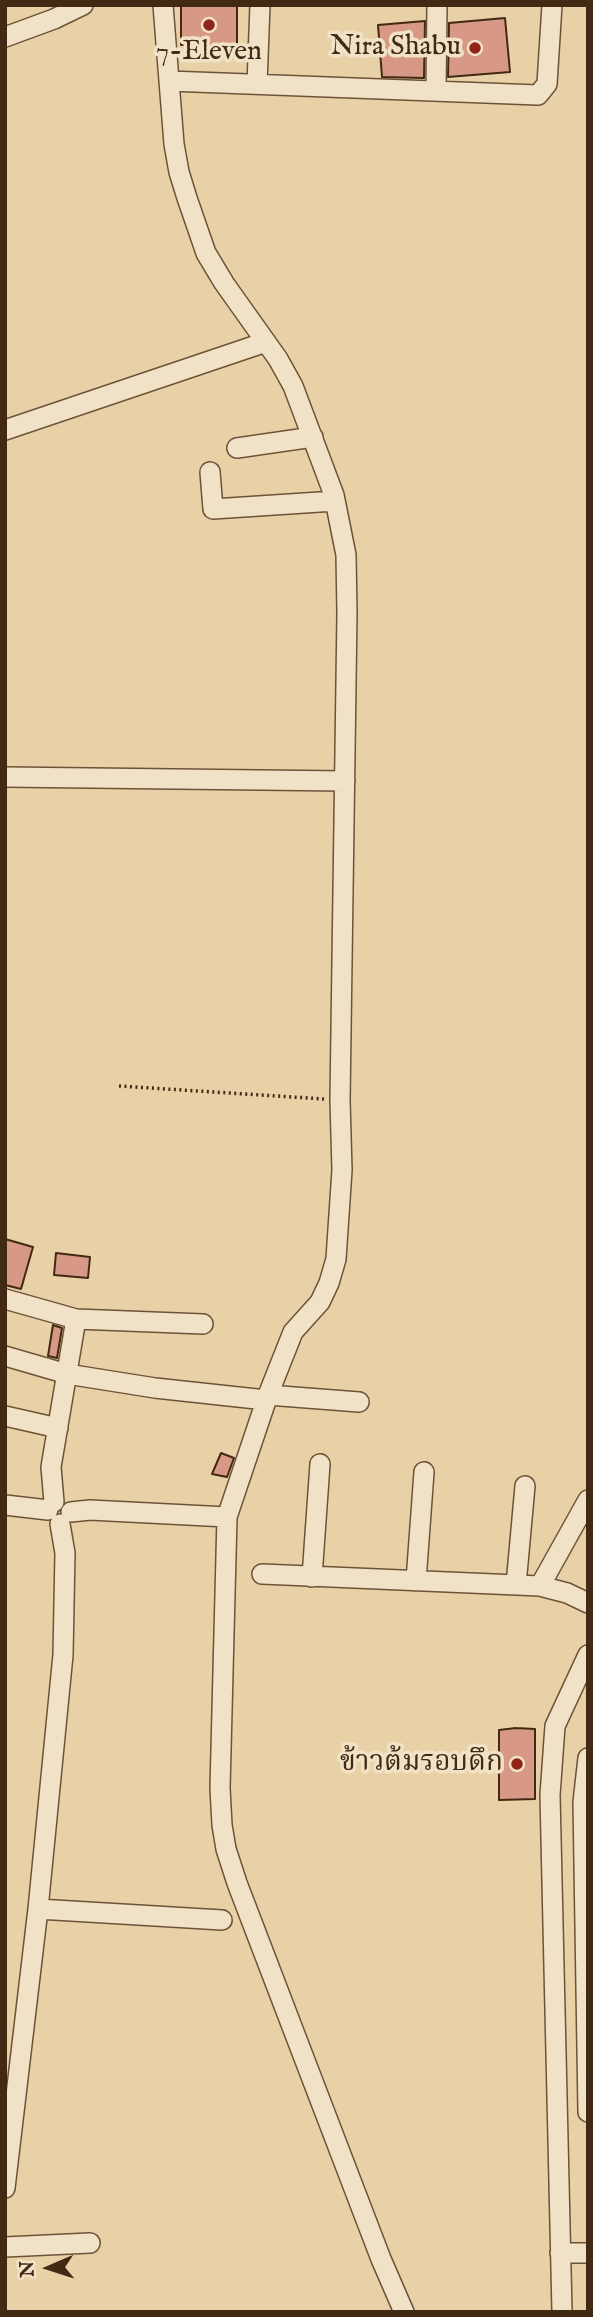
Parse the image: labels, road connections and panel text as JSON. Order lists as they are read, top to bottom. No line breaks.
{"places":["7-Eleven","Nira Shabu","ข้าวต้มรอบดึก"],"north":"left"}
